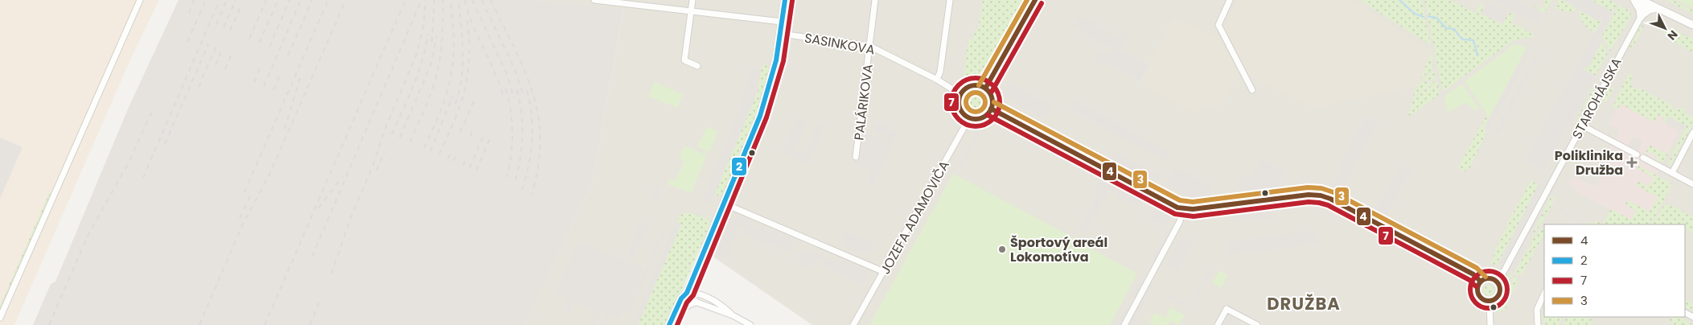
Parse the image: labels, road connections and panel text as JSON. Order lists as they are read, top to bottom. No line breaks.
{"streets":{"street":["SASINKOVA","STAROHÁJSKA","PALÁRIKOVA","JOZEFA ADAMOVIČA"]},"crossings":[["SASINKOVA","PALÁRIKOVA"],["SASINKOVA","JOZEFA ADAMOVIČA"]],"districts":["DRUŽBA"],"places":{"health":["Poliklinika Družba"],"other":["Športový areál Lokomotíva"]},"lines":["transit line 4","transit line 2","transit line 3","transit line 7"],"legend":["4","2","7","3"],"north":"bottom right"}
